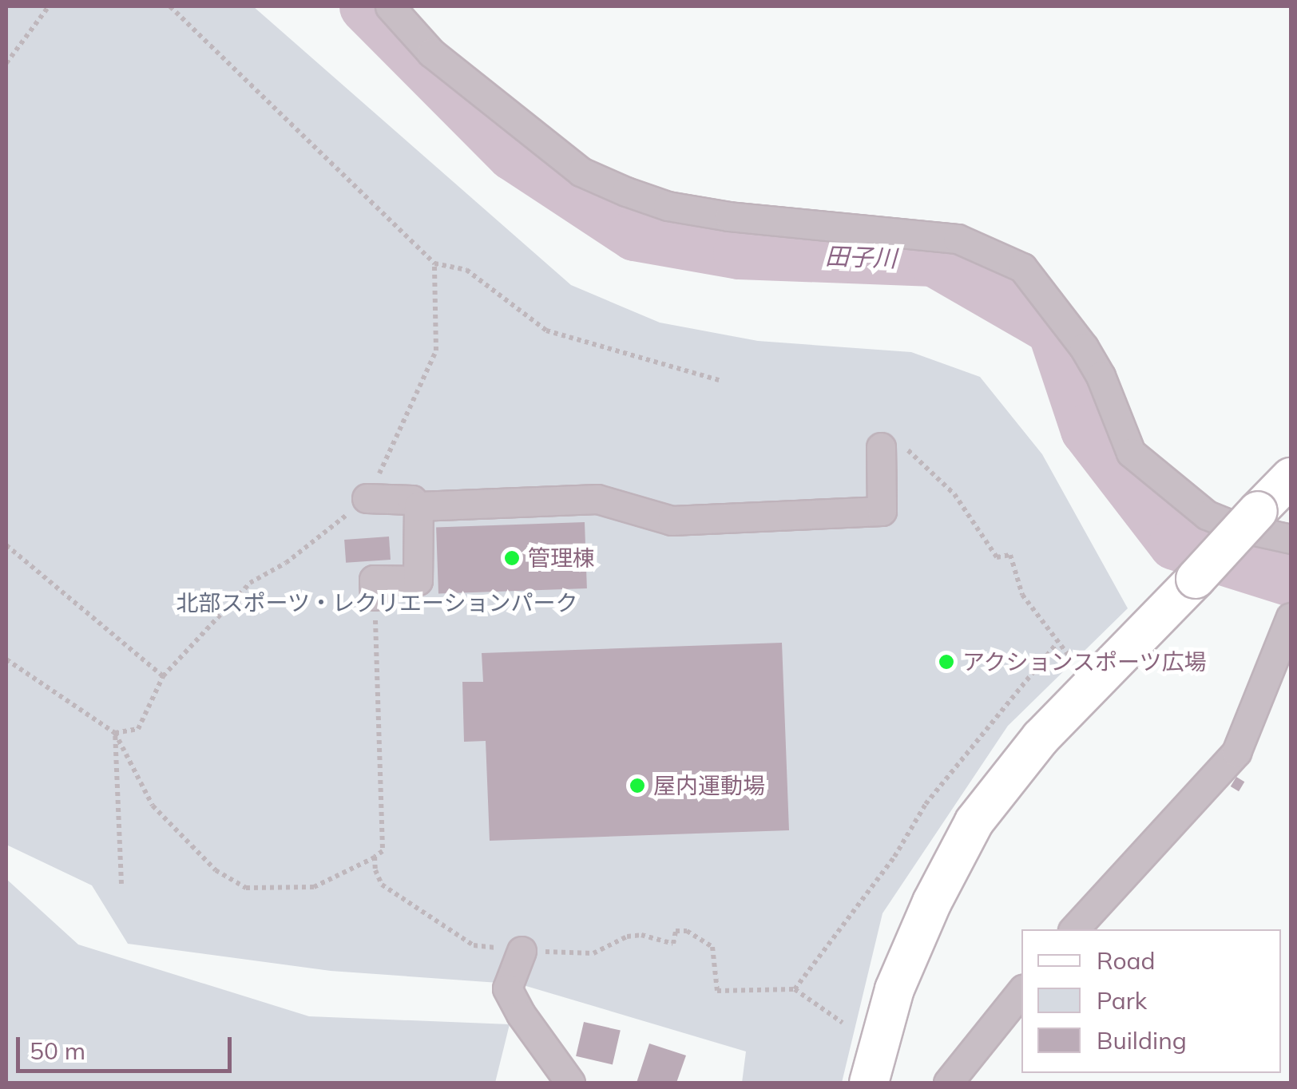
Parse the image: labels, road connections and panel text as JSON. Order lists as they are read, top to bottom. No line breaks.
{"water":["田子川"],"parks":["北部スポーツ・レクリエーションパーク"],"places":["管理棟","アクションスポーツ広場","屋内運動場"],"legend":["Road","Park","Building"],"scale_bar":"50 m"}
